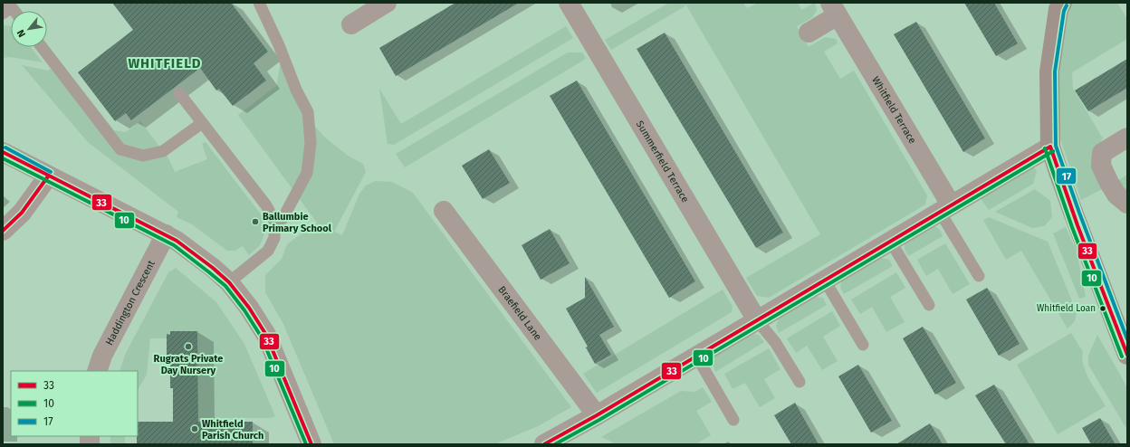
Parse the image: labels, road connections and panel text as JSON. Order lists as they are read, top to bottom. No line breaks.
{"streets":{"street":["Whitfield Terrace","Summerfield Terrace","Haddington Crescent","Braefield Lane"]},"districts":["WHITFIELD"],"places":["Ballumbie Primary School","Whitfield Loan","Rugrats Private Day Nursery","Whitfield Parish Church"],"lines":["transit line 17","transit line 33","transit line 10"],"legend":["33","10","17"],"north":"bottom left"}
